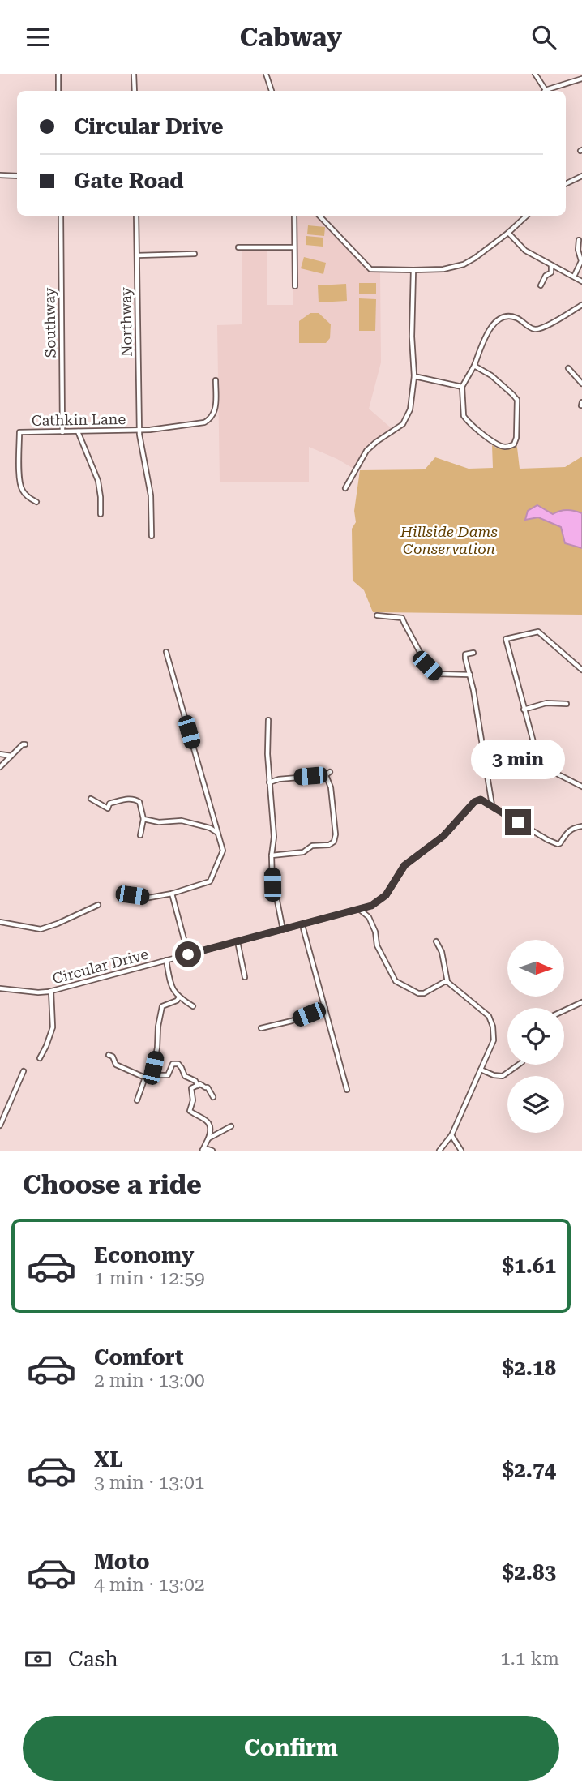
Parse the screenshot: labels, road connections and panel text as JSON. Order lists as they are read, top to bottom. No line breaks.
{"streets":{"street":["Northway","Southway","Cathkin Lane","Circular Drive"]},"crossings":[["Northway","Cathkin Lane"],["Southway","Cathkin Lane"]],"parks":["Hillside Dams Conservation"],"north":"right","page":{"header":"Cabway","banner":["Circular Drive","Gate Road"],"bubble":"3 min","heading":"Choose a ride","list":[{"name":"Economy","note":"1 min · 12:59","value":"$1.61"},{"name":"Comfort","note":"2 min · 13:00","value":"$2.18"},{"name":"XL","note":"3 min · 13:01","value":"$2.74"},{"name":"Moto","note":"4 min · 13:02","value":"$2.83"}],"pay":["Cash","1.1 km"],"buttons":"Confirm"}}
